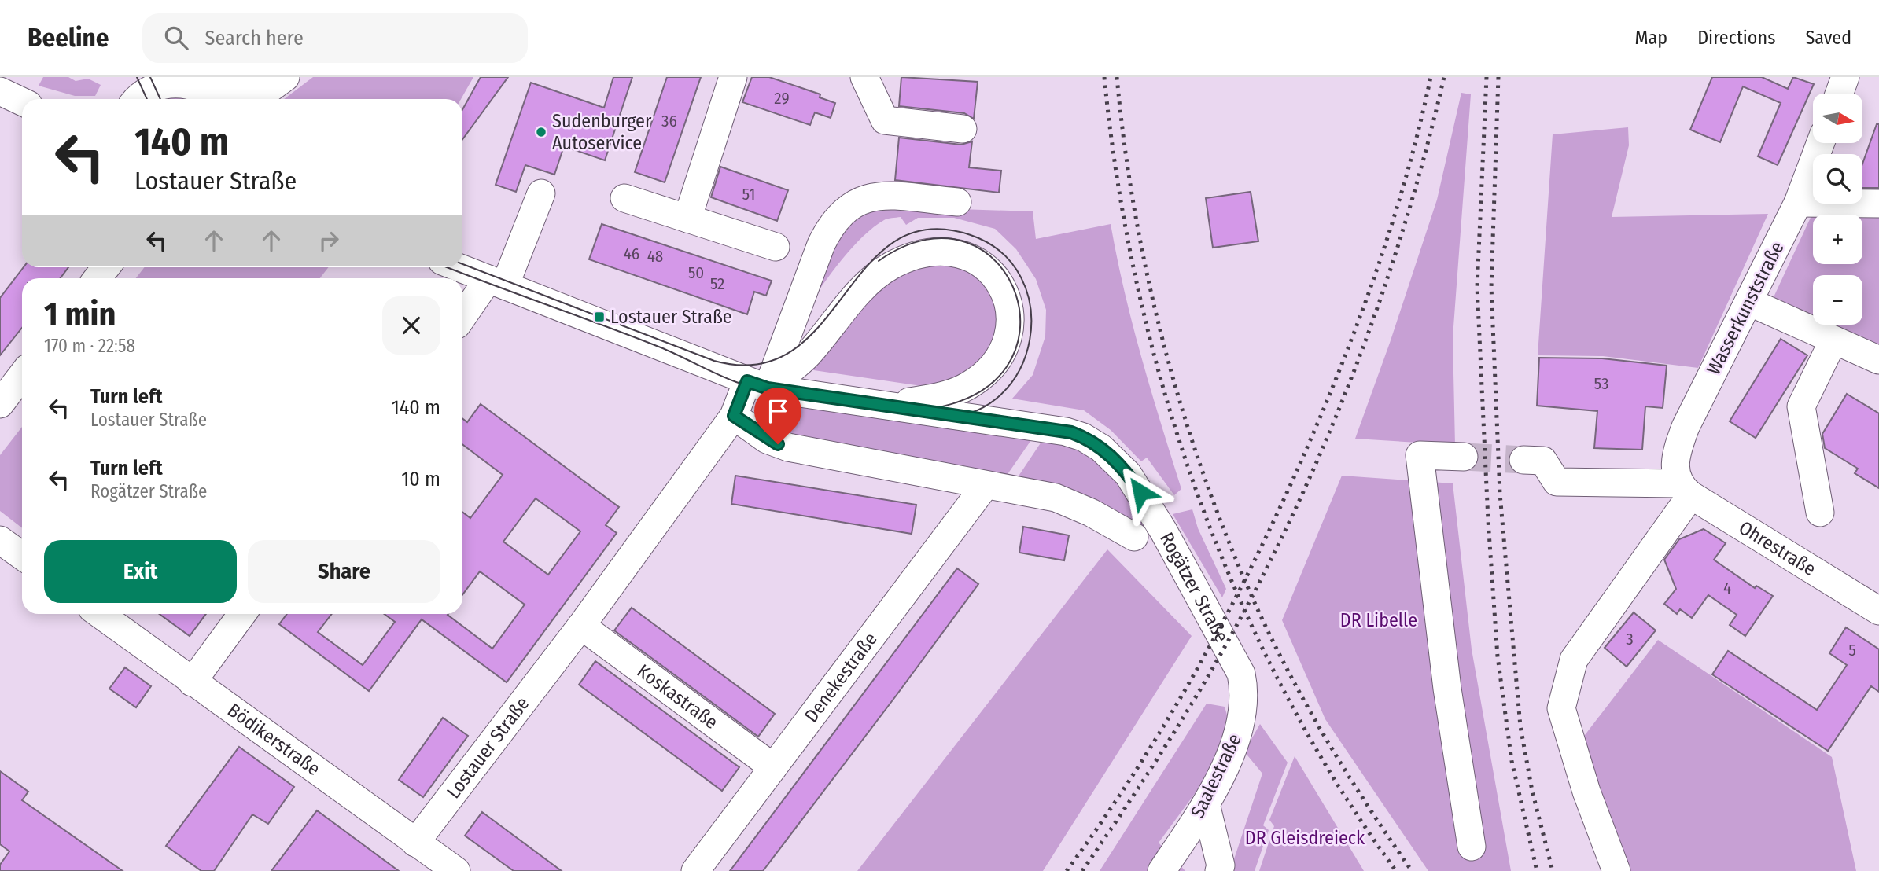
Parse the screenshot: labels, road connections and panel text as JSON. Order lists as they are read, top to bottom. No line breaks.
{"streets":{"street":["Wasserkunststraße","Ohrestraße","Rogätzer Straße","Denekestraße","Koskastraße","Bödikerstraße","Lostauer Straße","Saalestraße"]},"crossings":[["Wasserkunststraße","Ohrestraße"],["Rogätzer Straße","Denekestraße"],["Rogätzer Straße","Lostauer Straße"],["Rogätzer Straße","Saalestraße"],["Denekestraße","Koskastraße"],["Koskastraße","Lostauer Straße"],["Bödikerstraße","Lostauer Straße"]],"parks":["DR Libelle","DR Gleisdreieck"],"places":{"other":["Sudenburger Autoservice"],"transit":["Lostauer Straße"]},"house_numbers":["29","36","51","46","48","50","52","53","4","3","5"],"north":"right","page":{"header":"Beeline","search":"Search here","nav":["Map","Directions","Saved"],"map_buttons":["+","−"],"turn":["140 m","Lostauer Straße"],"heading":["1 min","170 m · 22:58"],"list":[{"name":"Turn left","note":"Lostauer Straße","value":"140 m"},{"name":"Turn left","note":"Rogätzer Straße","value":"10 m"}],"buttons":["Exit","Share"]}}
